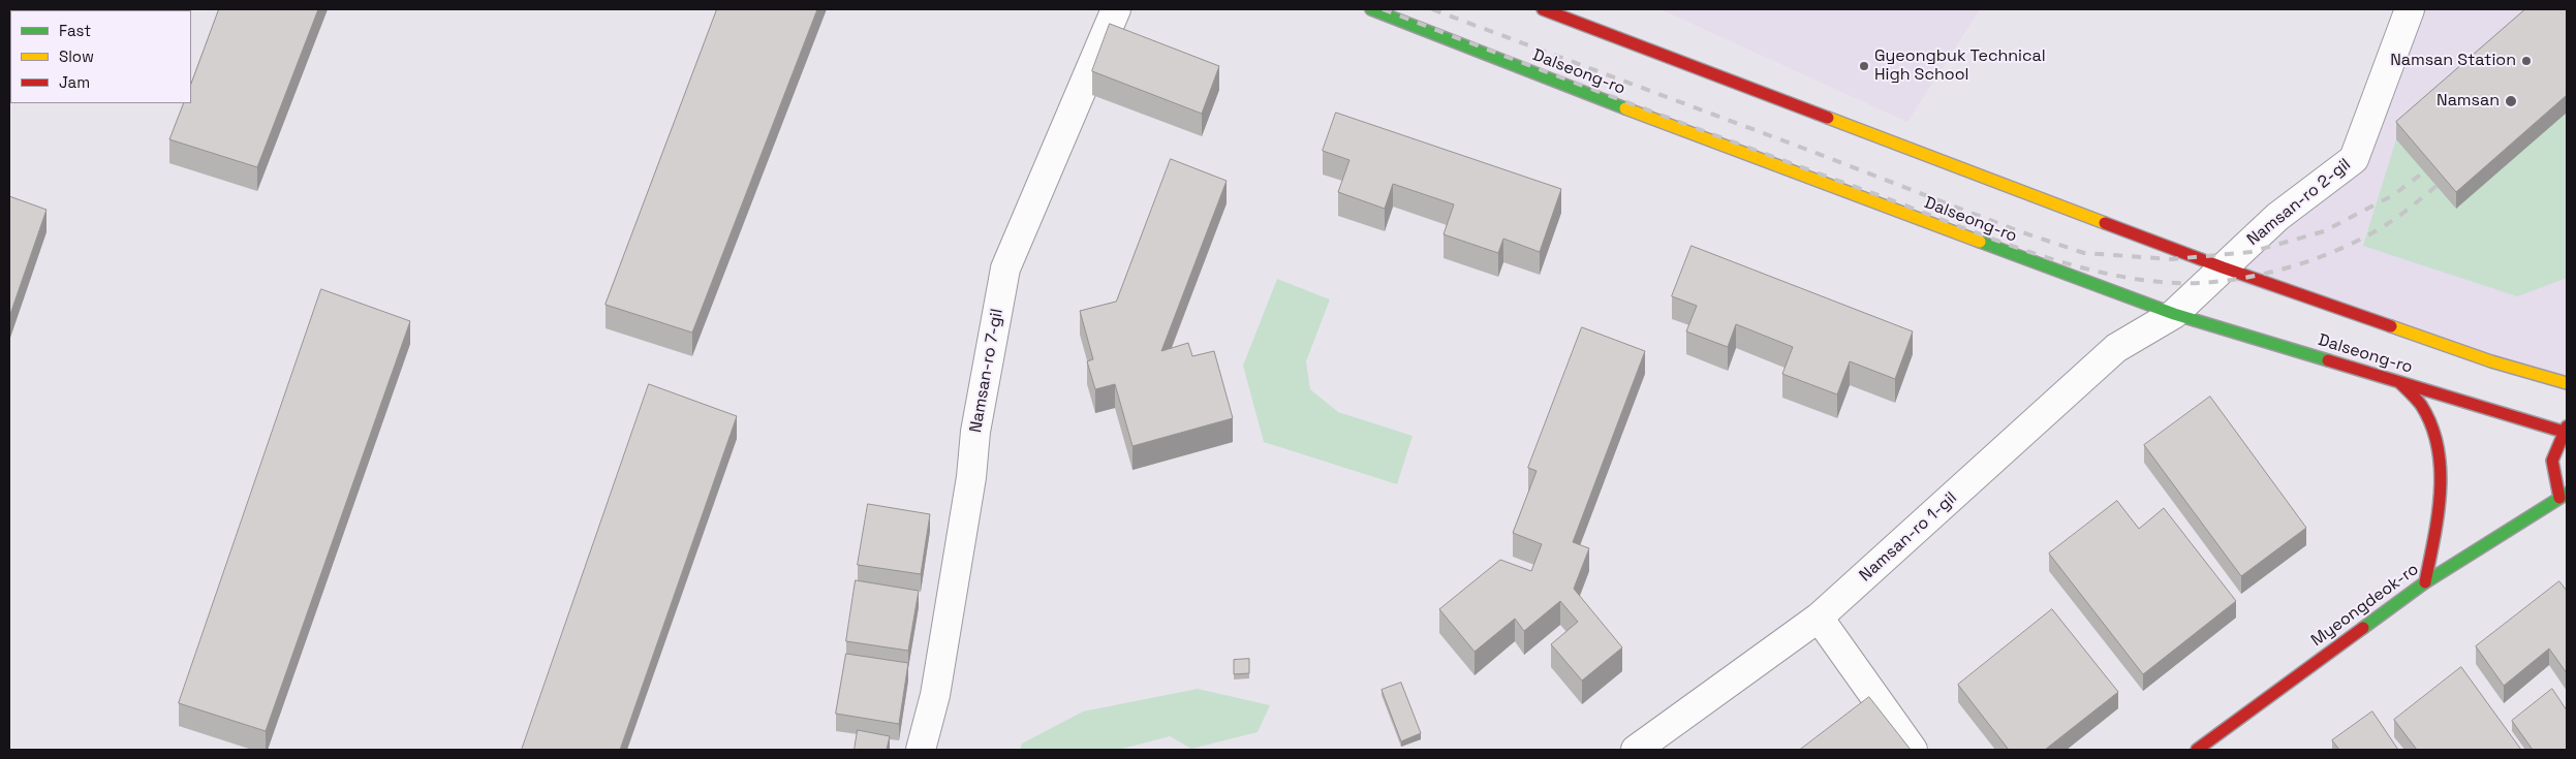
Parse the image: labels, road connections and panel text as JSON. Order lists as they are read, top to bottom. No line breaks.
{"streets":{"main road":["Dalseong-ro","Myeongdeok-ro"],"street":["Namsan-ro 2-gil","Namsan-ro 7-gil","Namsan-ro 1-gil"]},"crossings":[["Dalseong-ro","Namsan-ro 2-gil"],["Dalseong-ro","Namsan-ro 1-gil"],["Dalseong-ro","Myeongdeok-ro"],["Namsan-ro 2-gil","Namsan-ro 1-gil"]],"places":["Namsan Station","Gyeongbuk Technical High School","Namsan"],"legend":["Fast","Slow","Jam"]}
